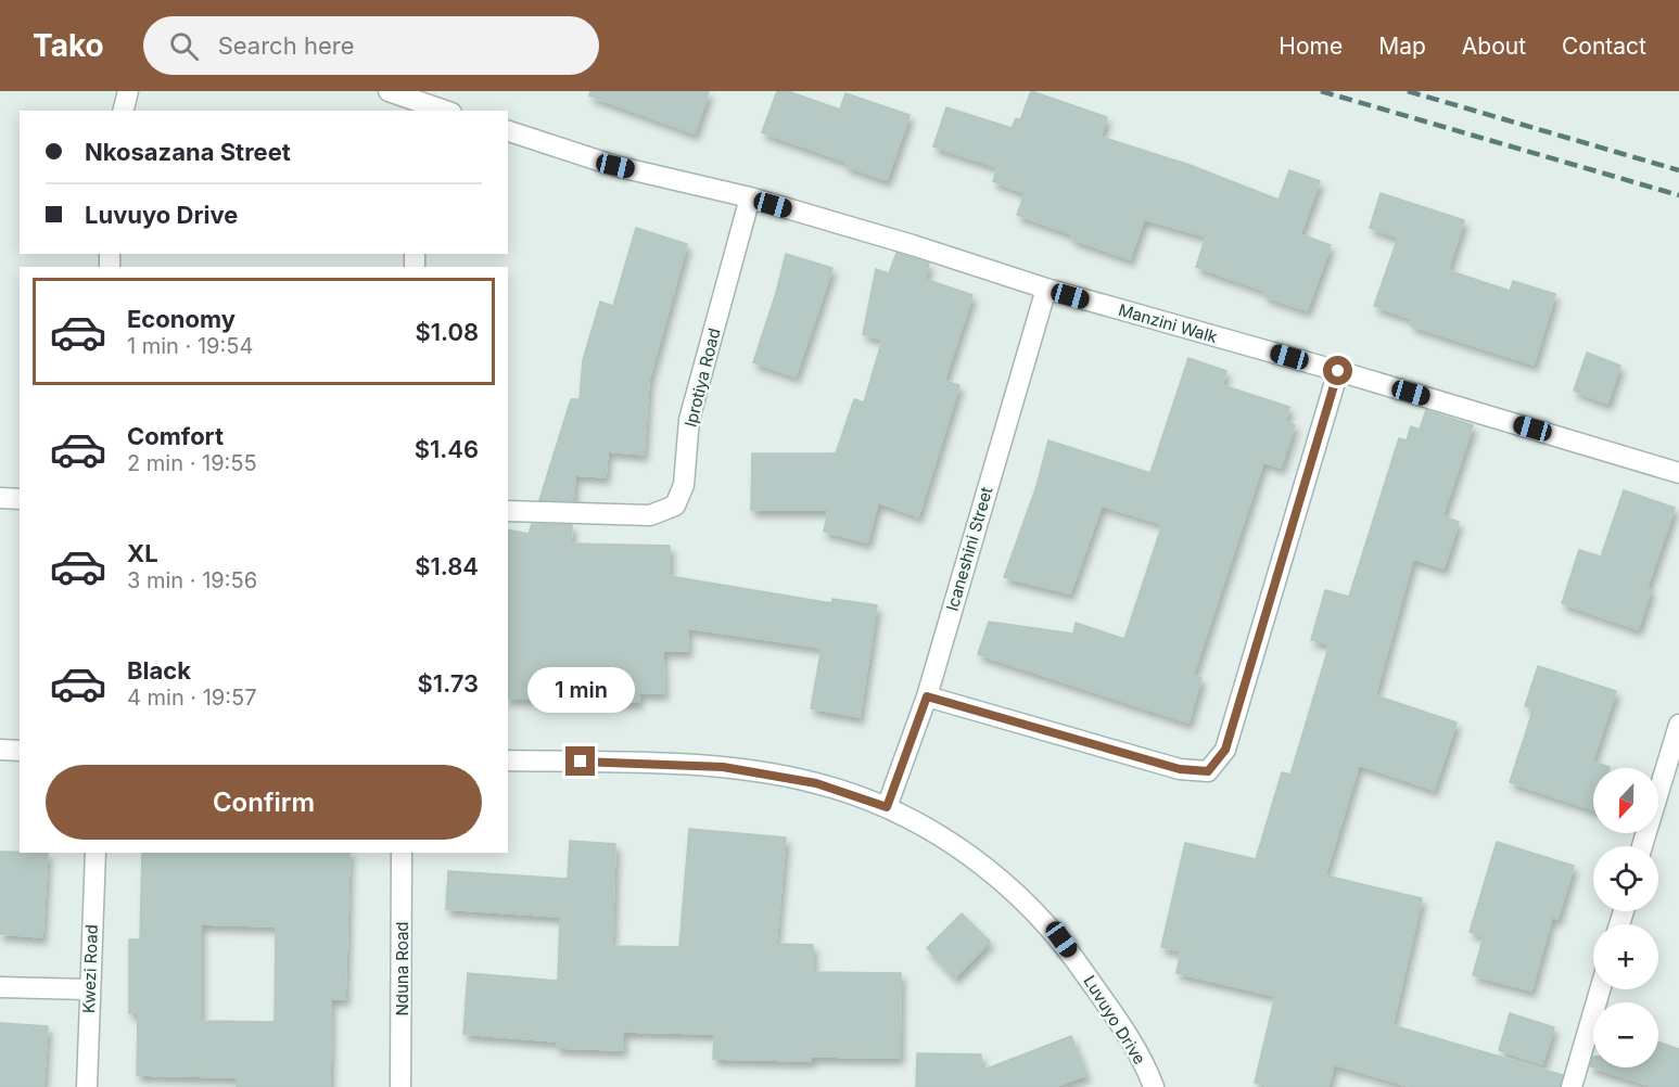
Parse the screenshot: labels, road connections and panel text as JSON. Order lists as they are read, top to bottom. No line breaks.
{"streets":{"street":["Manzini Walk","Iprotiya Road","Icaneshini Street","Kwezi Road","Nduna Road","Luvuyo Drive"]},"crossings":[["Manzini Walk","Iprotiya Road"],["Manzini Walk","Icaneshini Street"],["Icaneshini Street","Luvuyo Drive"]],"north":"bottom","page":{"header":"Tako","search":"Search here","nav":["Home","Map","About","Contact"],"banner":["Nkosazana Street","Luvuyo Drive"],"list":[{"name":"Economy","note":"1 min · 19:54","value":"$1.08"},{"name":"Comfort","note":"2 min · 19:55","value":"$1.46"},{"name":"XL","note":"3 min · 19:56","value":"$1.84"},{"name":"Black","note":"4 min · 19:57","value":"$1.73"}],"bubble":"1 min","buttons":"Confirm","map_buttons":["+","−"]}}
